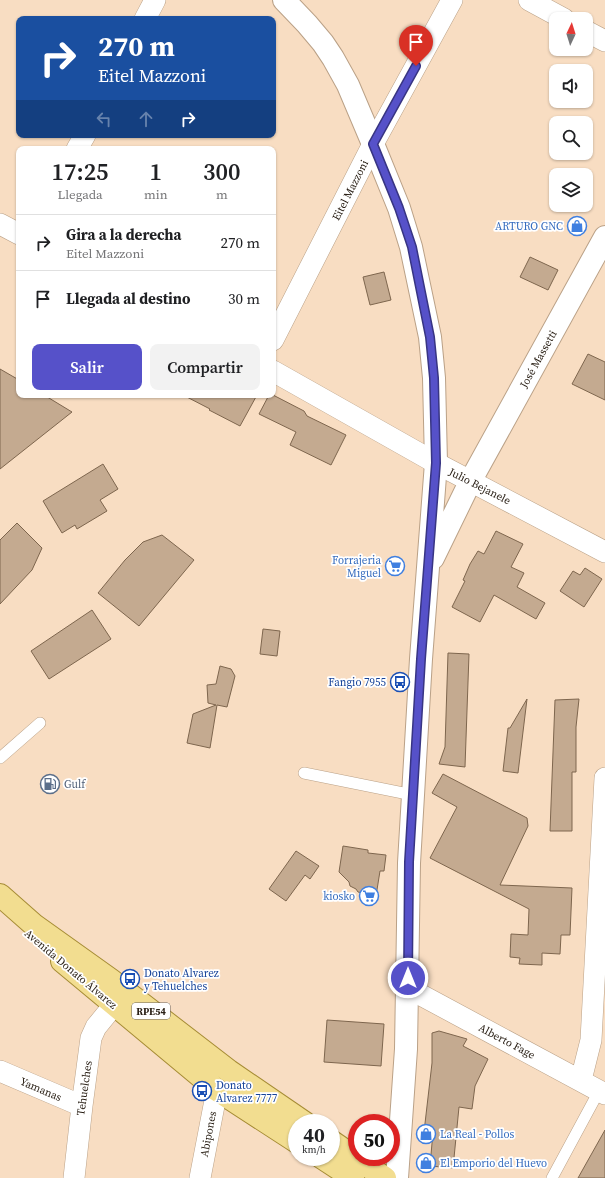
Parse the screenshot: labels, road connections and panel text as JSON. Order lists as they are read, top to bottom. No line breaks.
{"streets":{"main road":["José Massetti","Avenida Donato Álvarez","RPE54"],"street":["Eitel Mazzoni","Julio Bejanele","Alberto Fage","Tehuelches","Yamanas","Abipones"]},"crossings":[["José Massetti","Julio Bejanele"],["Avenida Donato Álvarez","Tehuelches"],["Avenida Donato Álvarez","Abipones"],["Tehuelches","Yamanas"]],"places":{"shop":["ARTURO GNC","La Real - Pollos","El Emporio del Huevo"],"supermarket":["Forrajeria Miguel","kiosko"],"bus stop":["Fangio 7955","Donato Alvarez y Tehuelches","Donato Alvarez 7777"],"fuel station":["Gulf"]},"north":"top","page":{"turn":["270 m","Eitel Mazzoni"],"eta":["17:25","Llegada","1","min","300","m"],"list":[{"name":"Gira a la derecha","note":"Eitel Mazzoni","value":"270 m"},{"name":"Llegada al destino","value":"30 m"}],"buttons":["Salir","Compartir"],"speed":"40 km/h","limit":"50"}}
